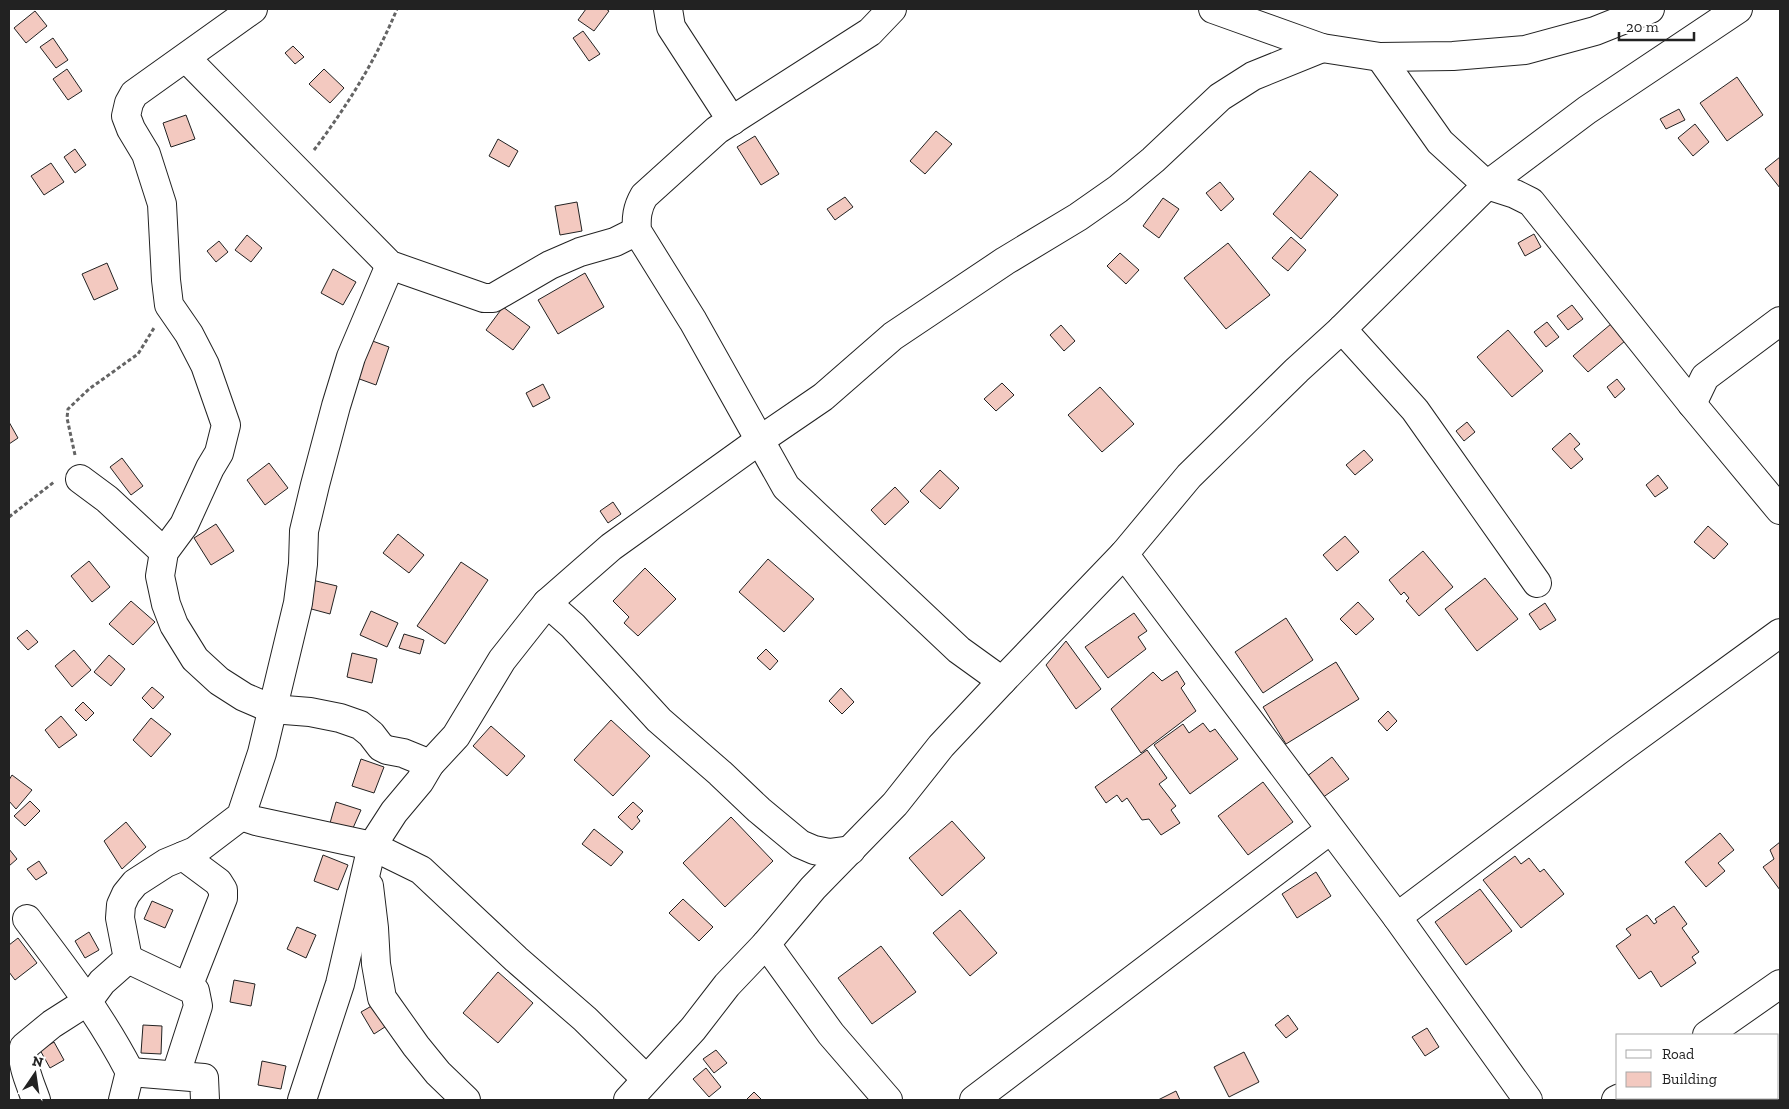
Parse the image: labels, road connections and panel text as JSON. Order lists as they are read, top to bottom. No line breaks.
{"legend":["Road","Building"],"scale_bar":"20 m","north":"top"}
